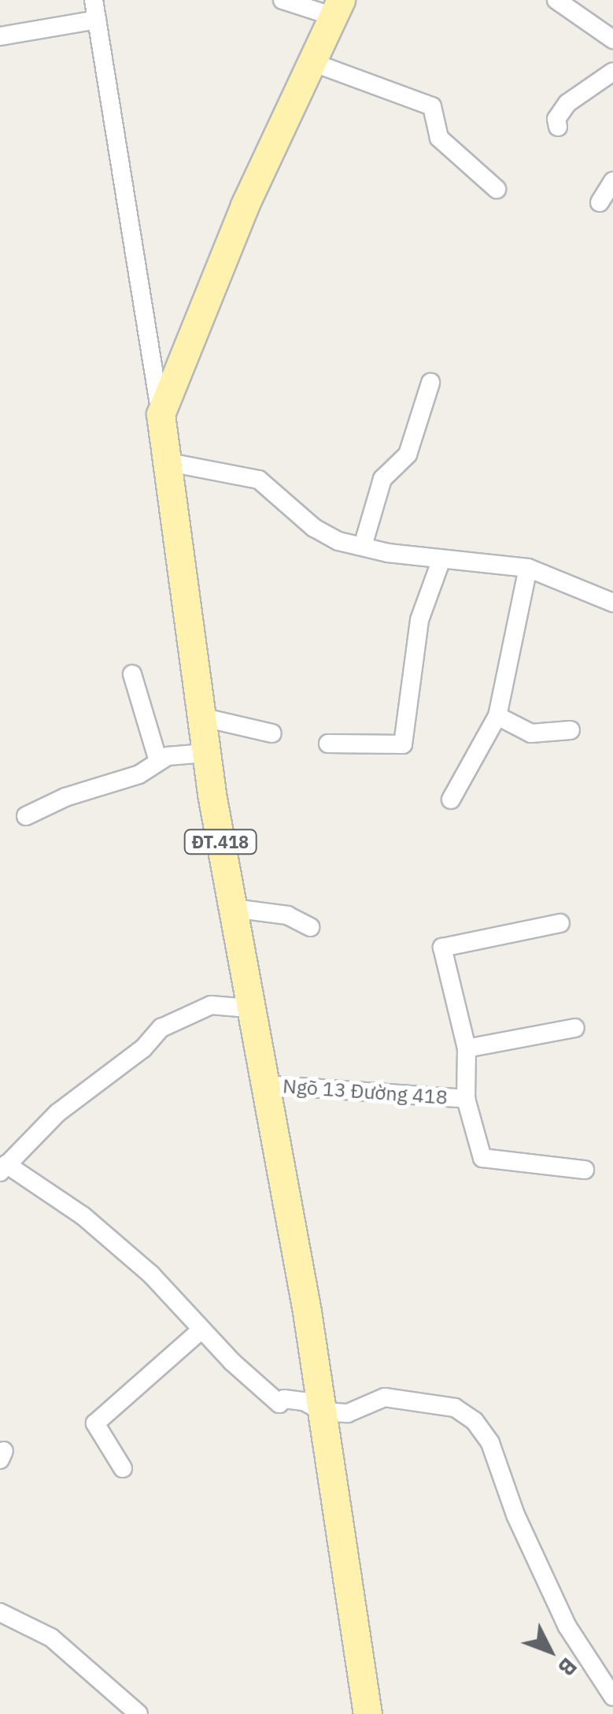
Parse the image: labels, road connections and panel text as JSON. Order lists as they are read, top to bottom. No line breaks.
{"streets":{"main road":["ĐT.418"],"street":["Ngõ 13 Đường 418"]},"crossings":[["ĐT.418","Ngõ 13 Đường 418"]],"north":"bottom right"}
